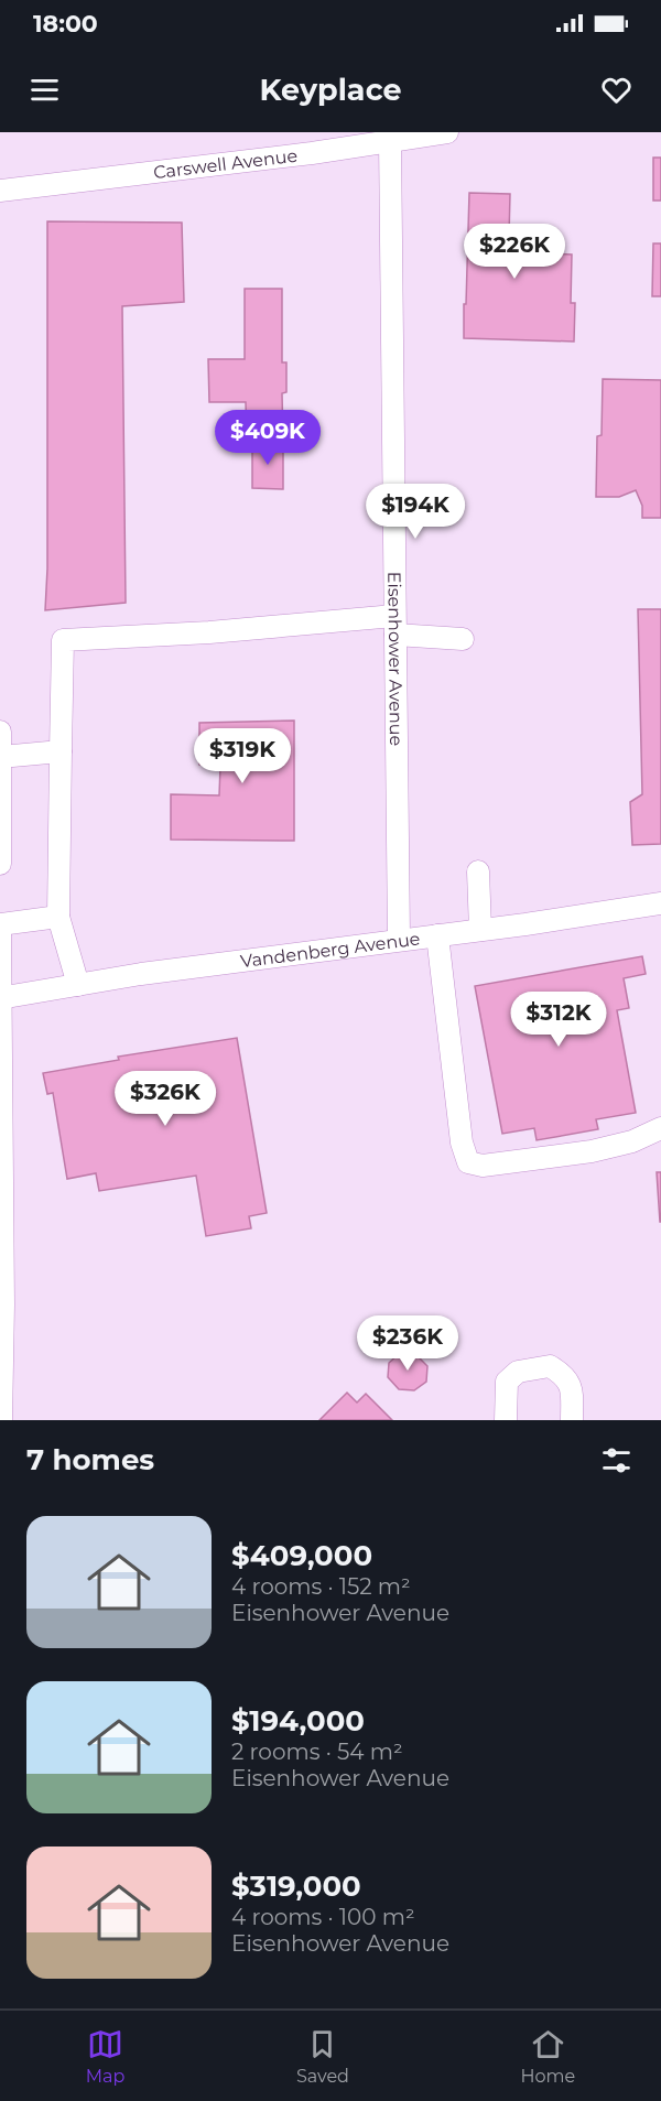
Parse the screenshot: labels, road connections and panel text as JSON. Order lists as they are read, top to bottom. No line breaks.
{"streets":{"street":["Carswell Avenue","Eisenhower Avenue","Vandenberg Avenue"]},"crossings":[["Carswell Avenue","Eisenhower Avenue"],["Eisenhower Avenue","Vandenberg Avenue"]],"page":{"status":"18:00","header":"Keyplace","price":["$226K","$409K","$194K","$319K","$312K","$326K","$236K"],"heading":"7 homes","list":[{"name":"$409,000","note":"4 rooms · 152 m² · Eisenhower Avenue"},{"name":"$194,000","note":"2 rooms · 54 m² · Eisenhower Avenue"},{"name":"$319,000","note":"4 rooms · 100 m² · Eisenhower Avenue"}],"tabs":["Map","Saved","Home"]}}
